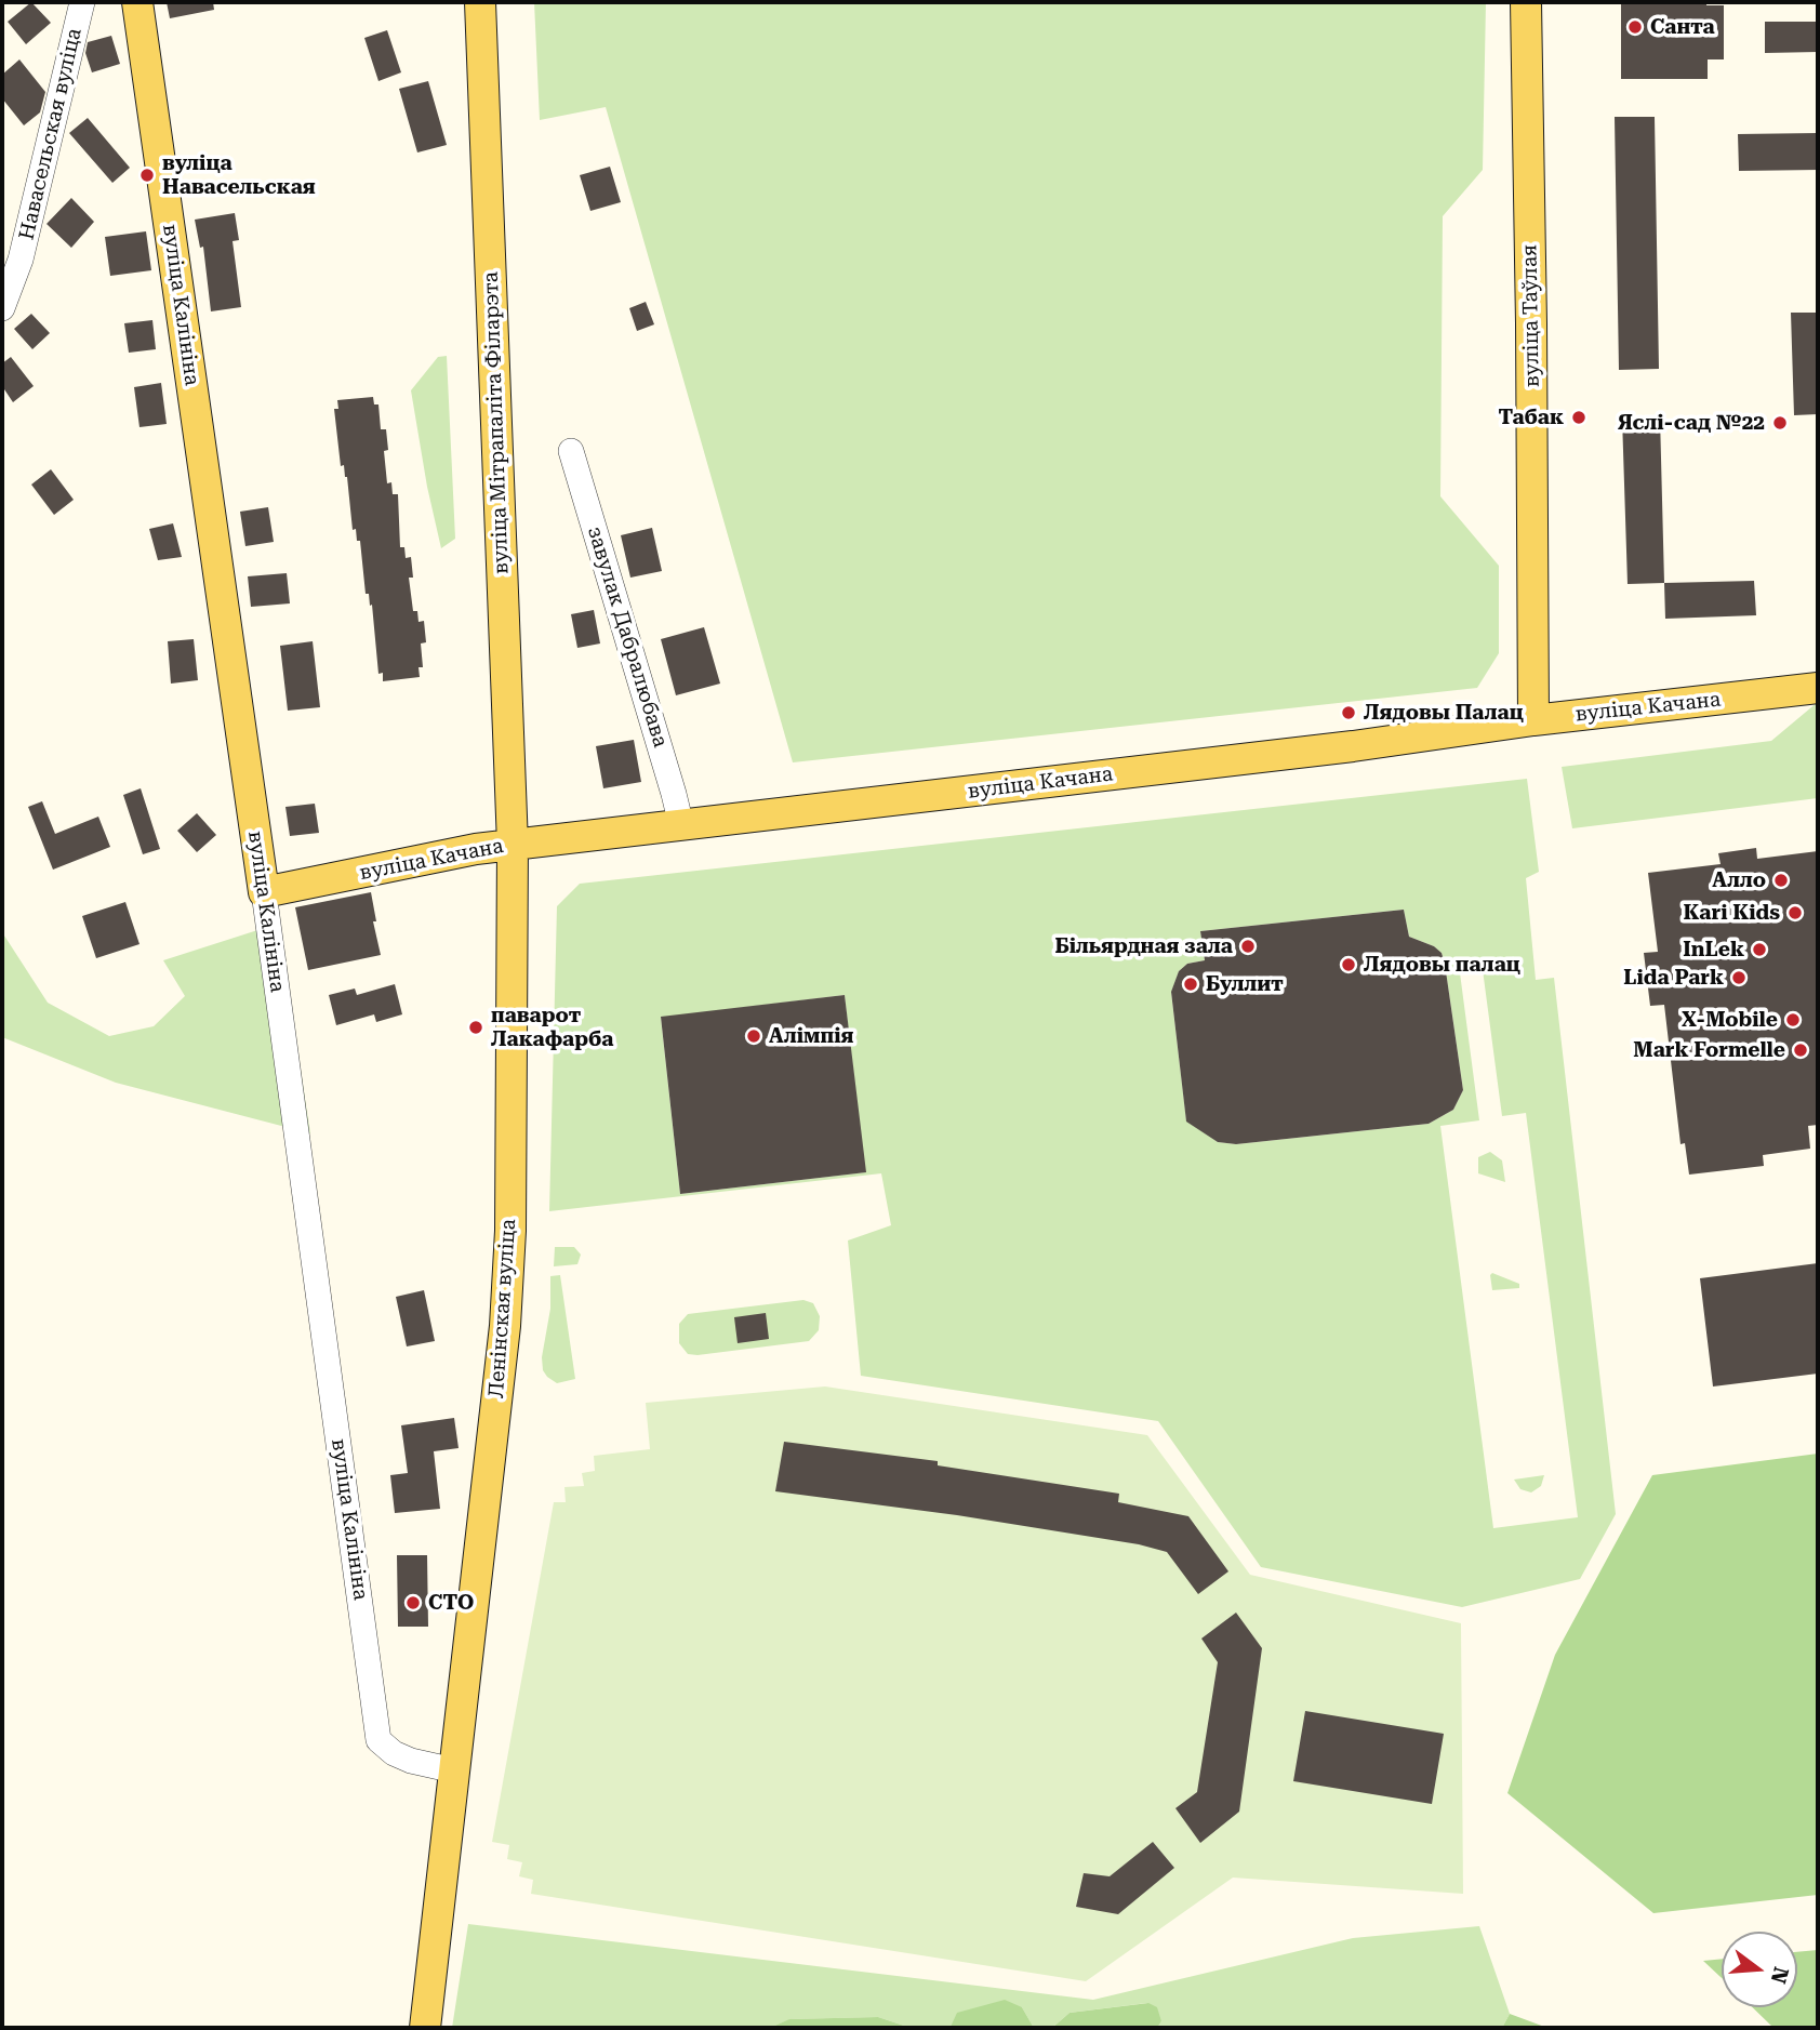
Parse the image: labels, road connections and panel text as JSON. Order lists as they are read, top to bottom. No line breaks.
{"streets":{"main road":["вуліца Калініна","вуліца Таўлая","вуліца Мітрапаліта Філарэта","вуліца Качана","Ленінская вуліца"],"street":["Навасельская вуліца","завулак Дабралюбава"]},"crossings":[["вуліца Калініна","вуліца Качана"],["вуліца Калініна","Ленінская вуліца"],["вуліца Таўлая","вуліца Качана"],["вуліца Мітрапаліта Філарэта","вуліца Качана"],["вуліца Мітрапаліта Філарэта","Ленінская вуліца"],["завулак Дабралюбава","вуліца Качана"],["вуліца Качана","Ленінская вуліца"]],"places":["Санта","вуліца Навасельская","Табак","Яслі-сад №22","Лядовы Палац","Алло","Kari Kids","Більярдная зала","InLek","Лядовы палац","Lida Park","Буллит","X-Mobile","паварот Лакафарба","Алімпія","Mark Formelle","СТО"],"north":"right"}
